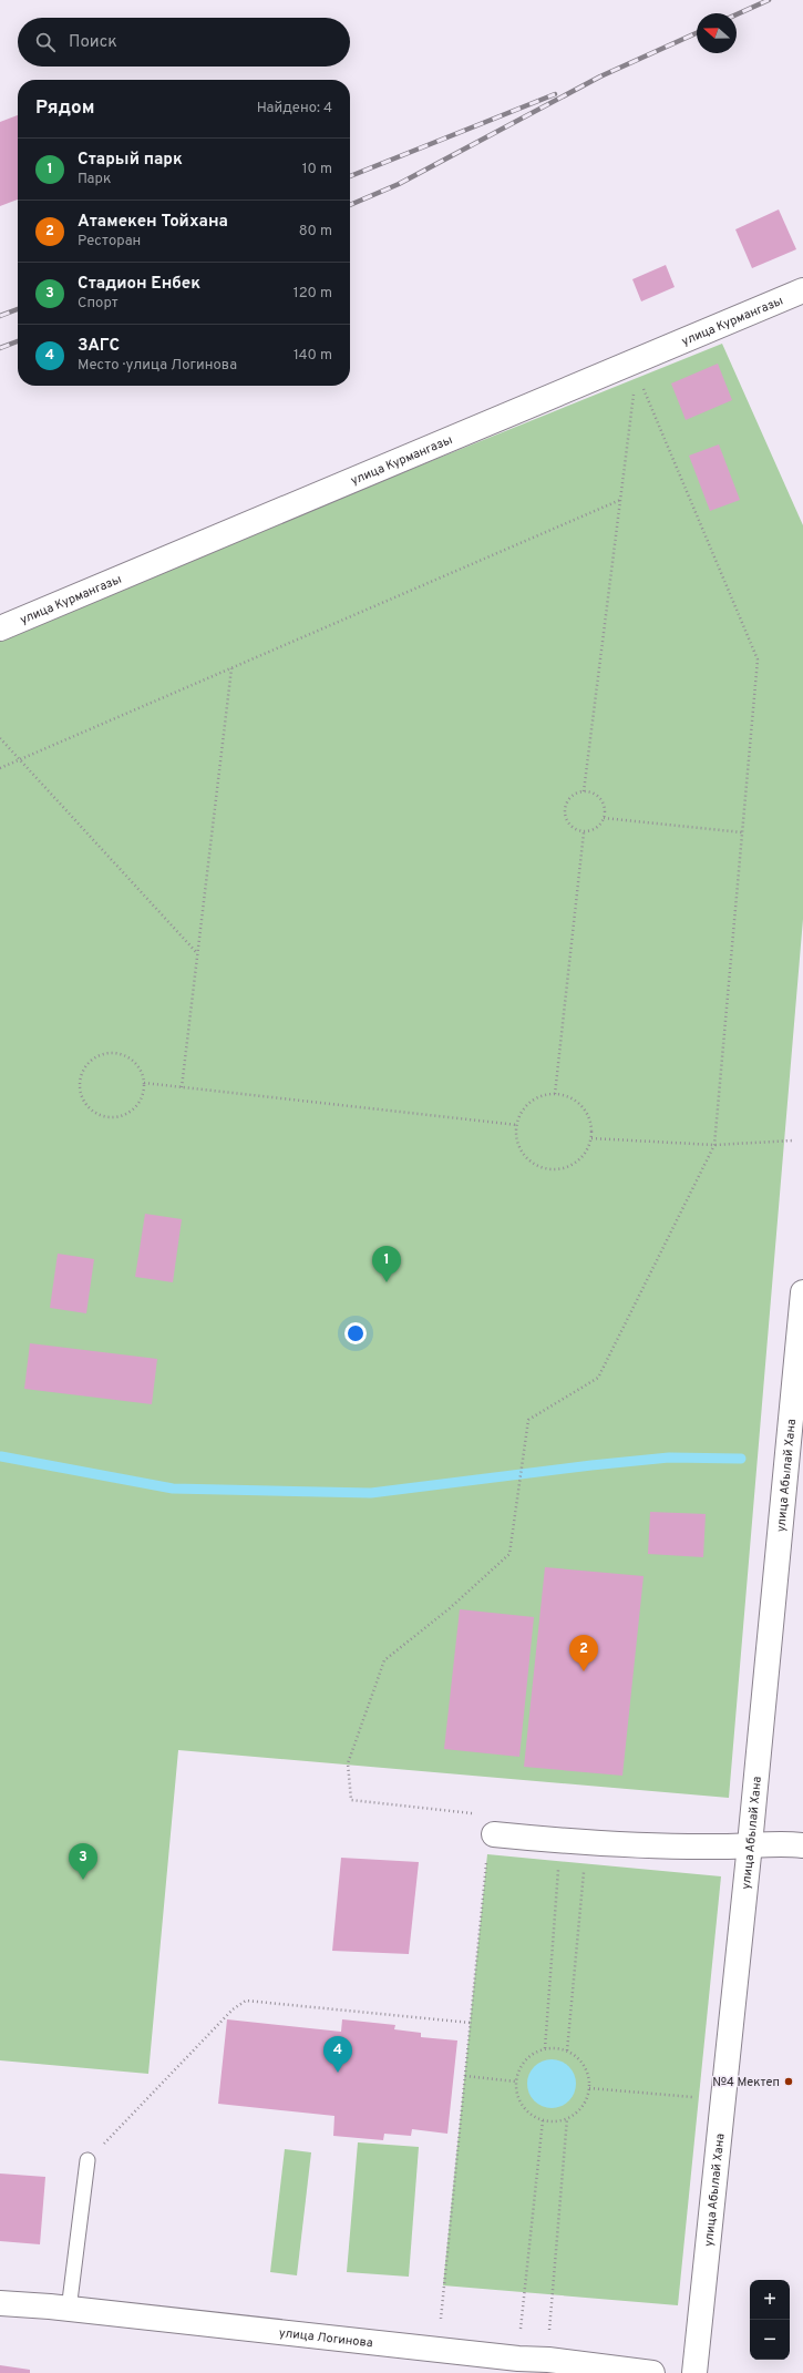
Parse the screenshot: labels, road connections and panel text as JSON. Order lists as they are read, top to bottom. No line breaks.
{"streets":{"street":["улица Курмангазы","улица Абылай Хана","улица Логинова"]},"places":["№4 Мектеп"],"north":"left","page":{"search":"Поиск","heading":["Рядом","Найдено: 4"],"list":[{"mark":"1","name":"Старый парк","note":"Парк","value":"10 m"},{"mark":"2","name":"Атамекен Тойхана","note":"Ресторан","value":"80 m"},{"mark":"3","name":"Стадион Енбек","note":"Спорт","value":"120 m"},{"mark":"4","name":"ЗАГС","note":"Место · улица Логинова","value":"140 m"}],"pins":["1","2","3","4"],"map_buttons":["+","−"]}}
